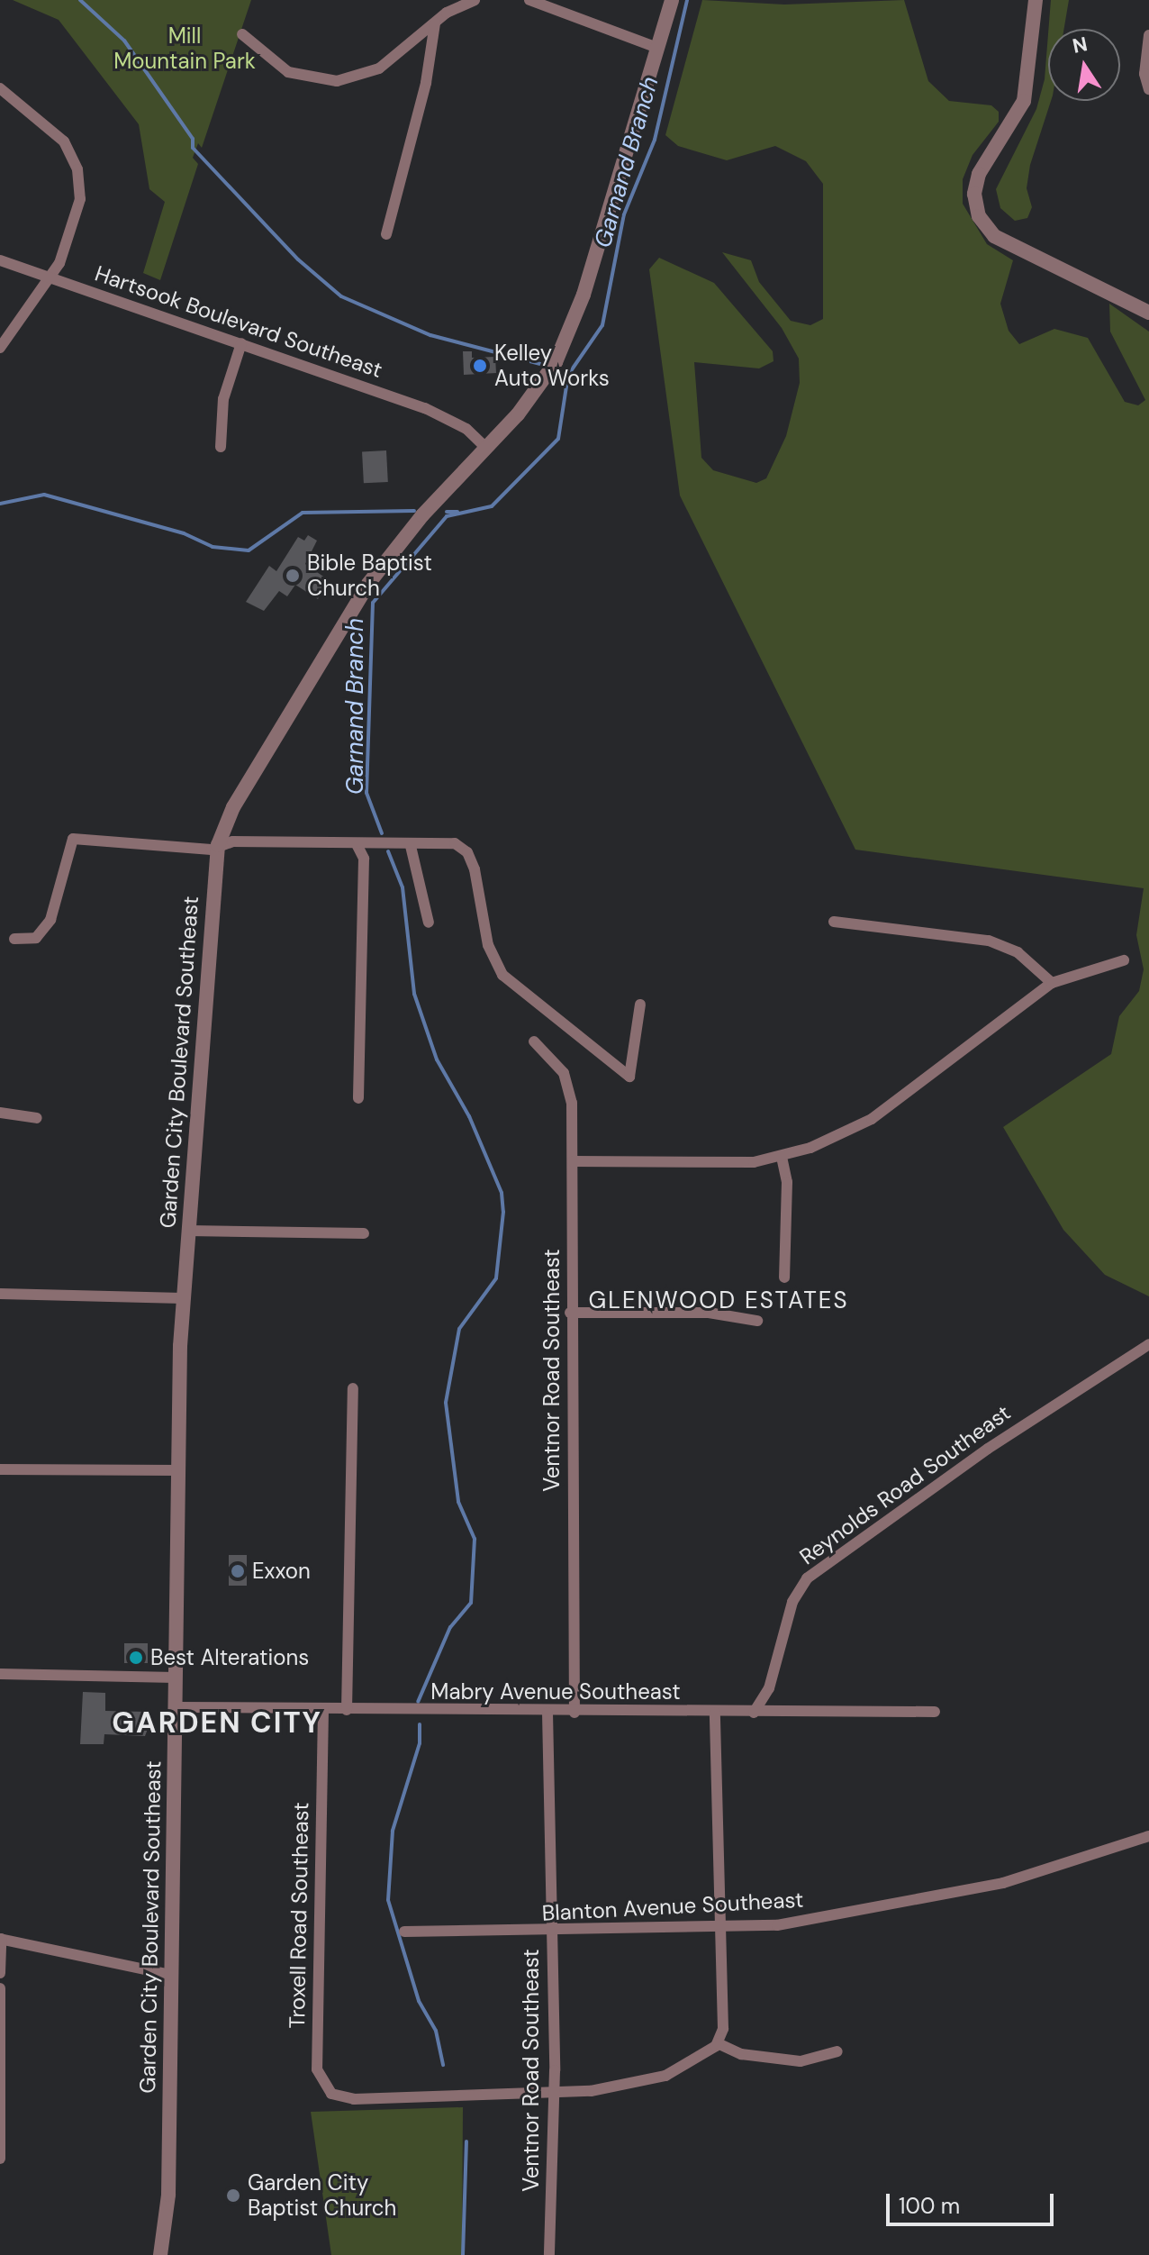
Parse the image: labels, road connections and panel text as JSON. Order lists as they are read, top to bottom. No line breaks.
{"streets":{"street":["Hartsook Boulevard Southeast","Garden City Boulevard Southeast","Ventnor Road Southeast","Reynolds Road Southeast","Mabry Avenue Southeast","Blanton Avenue Southeast","Troxell Road Southeast"]},"crossings":[["Hartsook Boulevard Southeast","Garden City Boulevard Southeast"],["Garden City Boulevard Southeast","Mabry Avenue Southeast"],["Ventnor Road Southeast","Mabry Avenue Southeast"],["Ventnor Road Southeast","Blanton Avenue Southeast"],["Ventnor Road Southeast","Troxell Road Southeast"],["Reynolds Road Southeast","Mabry Avenue Southeast"],["Mabry Avenue Southeast","Troxell Road Southeast"]],"districts":["GLENWOOD ESTATES","GARDEN CITY"],"water":["Garnand Branch"],"parks":["Mill Mountain Park"],"places":["Kelley Auto Works","Bible Baptist Church","Exxon","Best Alterations","Garden City Baptist Church"],"scale_bar":"100 m","north":"top"}
